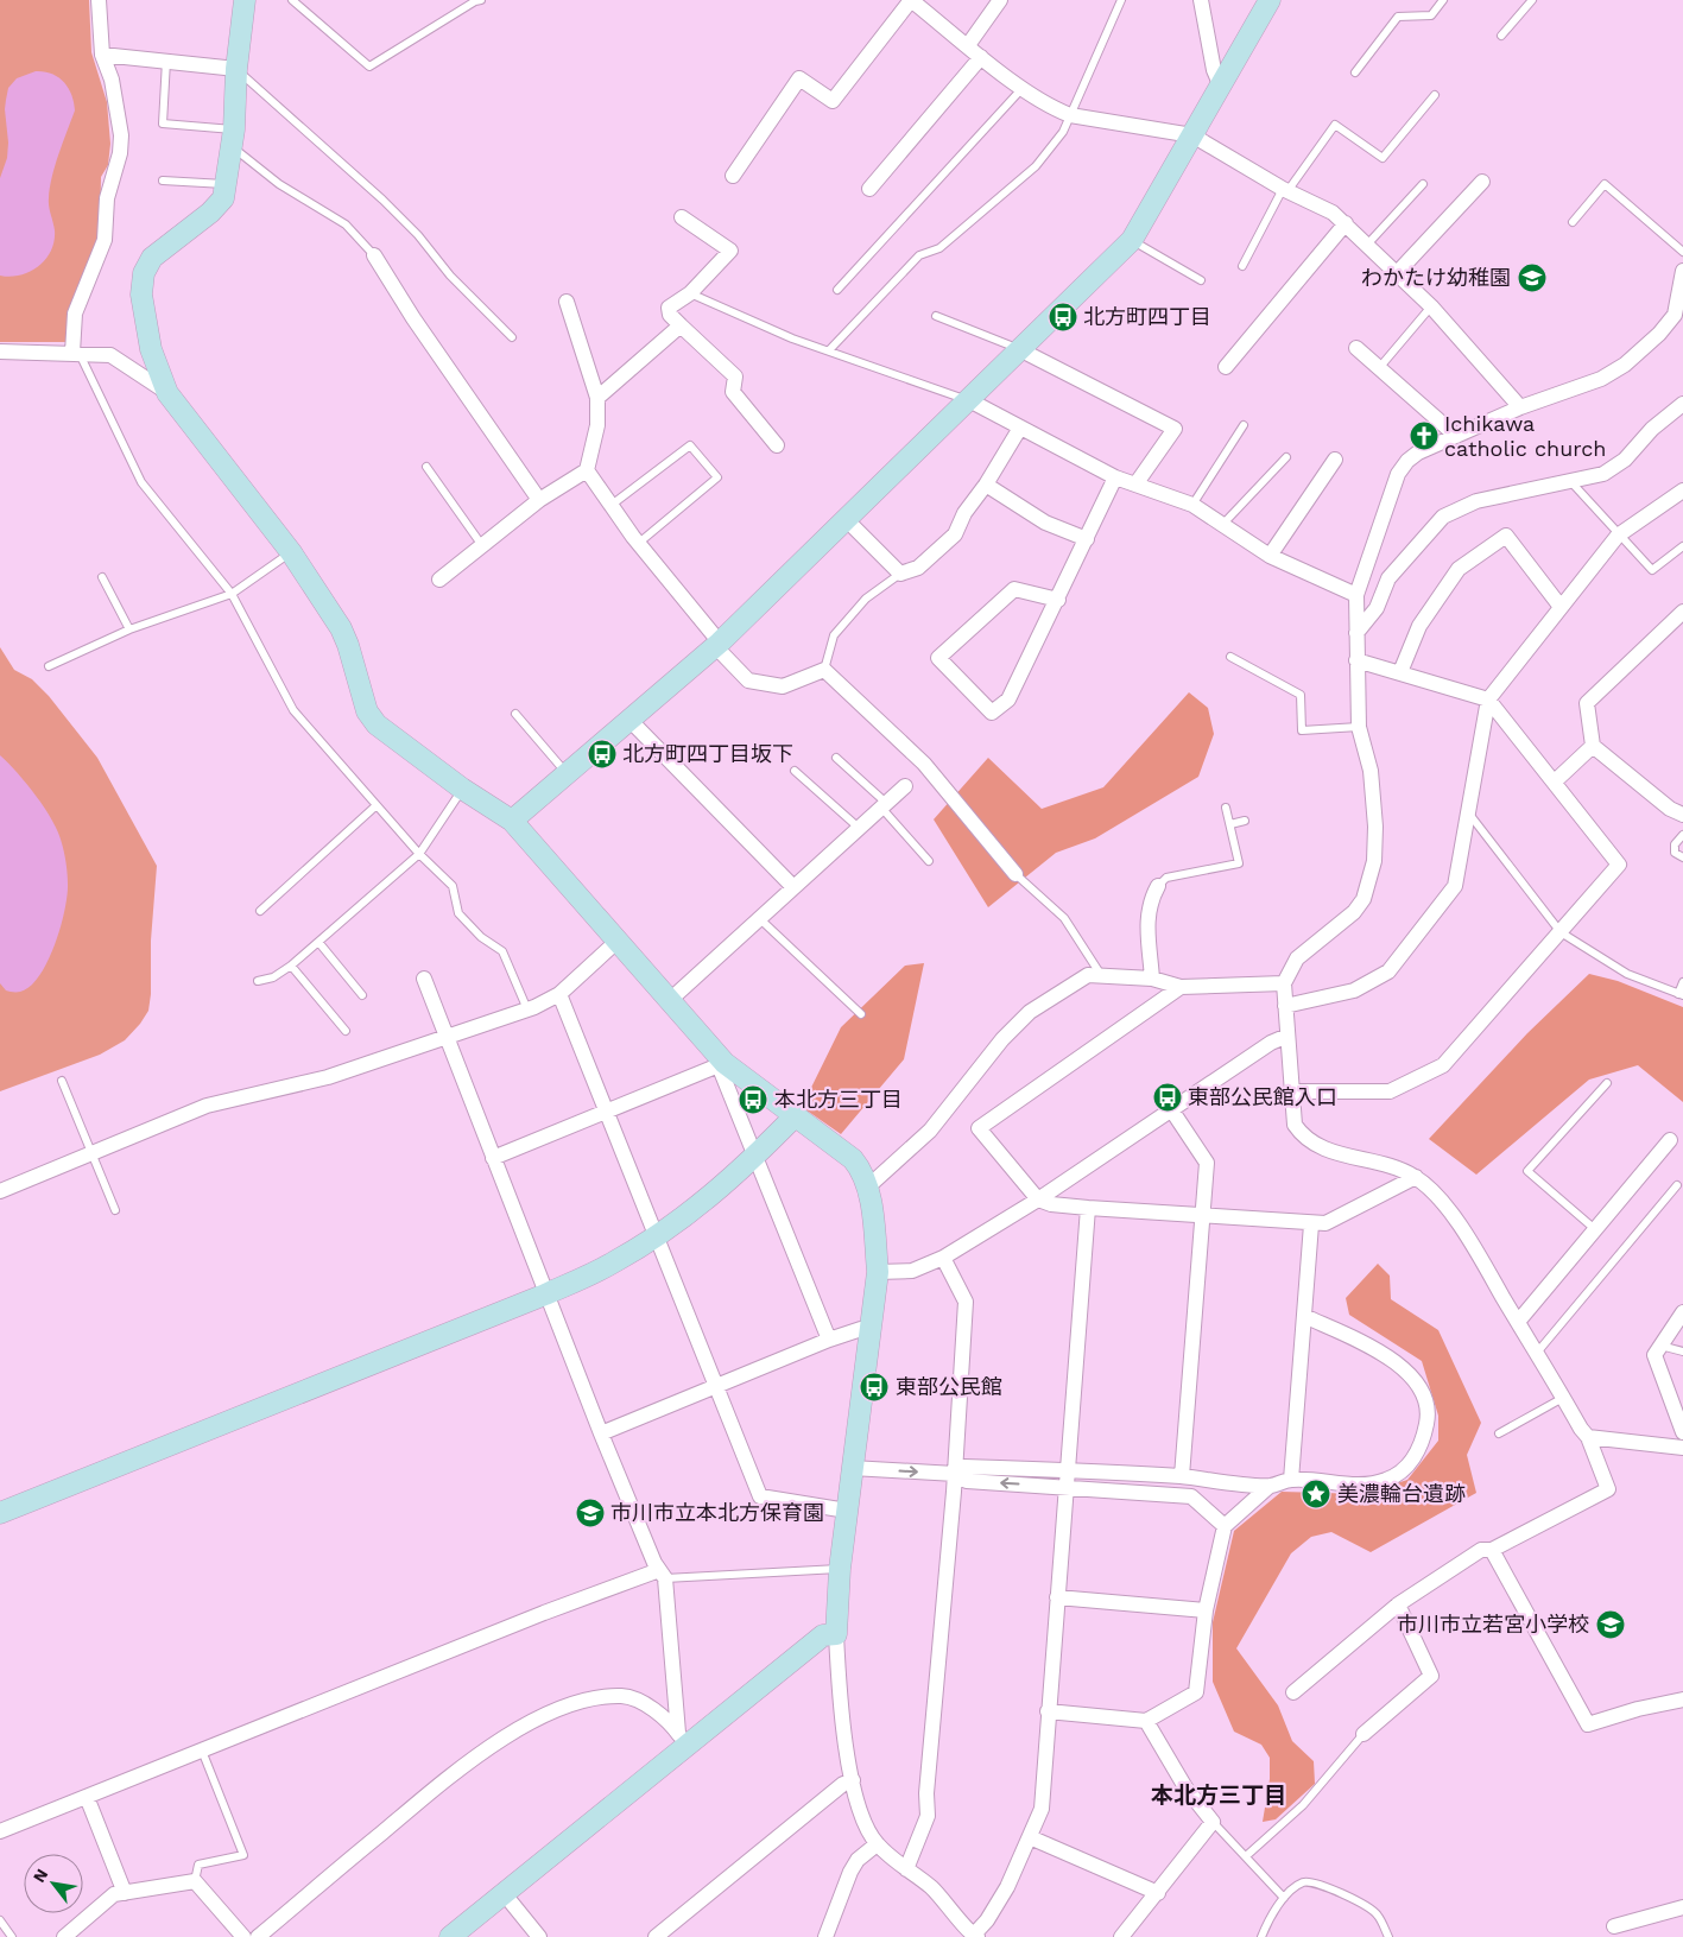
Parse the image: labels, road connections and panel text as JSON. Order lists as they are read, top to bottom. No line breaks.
{"districts":["本北方三丁目"],"places":{"school or university":["わかたけ幼稚園","市川市立本北方保育園","市川市立若宮小学校"],"bus stop":["北方町四丁目","北方町四丁目坂下","東部公民館入口","本北方三丁目","東部公民館"],"church":["Ichikawa catholic church"],"place":["美濃輪台遺跡"]},"north":"top left"}
